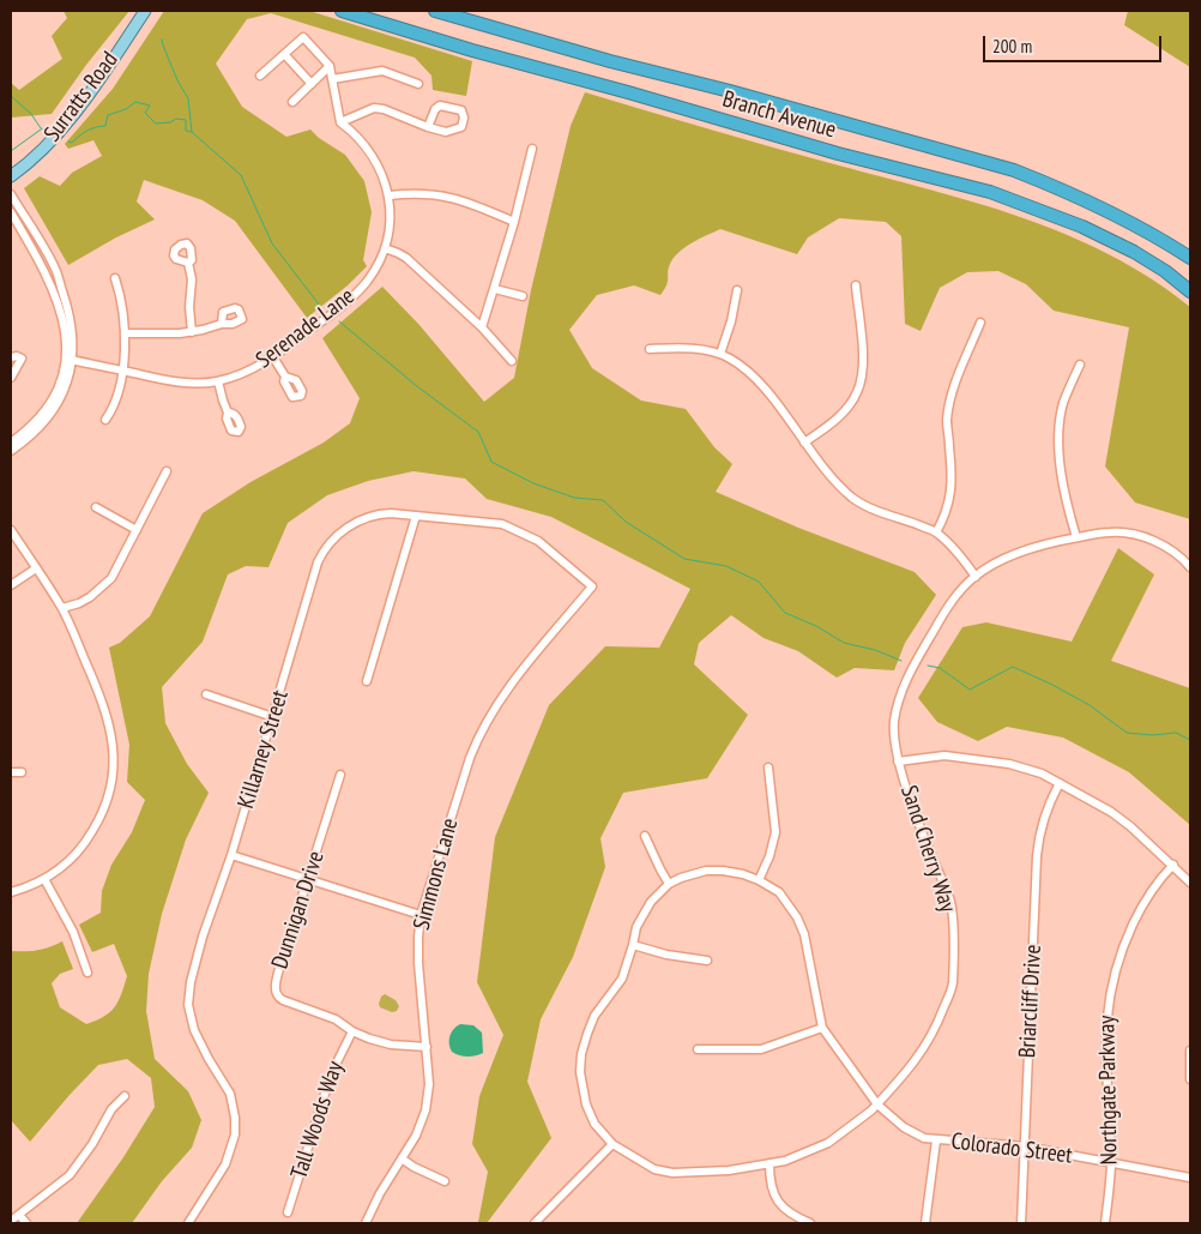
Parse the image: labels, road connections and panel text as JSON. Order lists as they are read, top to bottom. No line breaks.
{"streets":{"highway":["Branch Avenue"],"main road":["Surratts Road"],"street":["Serenade Lane","Killarney Street","Sand Cherry Way","Simmons Lane","Dunnigan Drive","Briarcliff Drive","Northgate Parkway","Tall Woods Way","Colorado Street"]},"crossings":[["Killarney Street","Simmons Lane"],["Sand Cherry Way","Colorado Street"],["Simmons Lane","Dunnigan Drive"],["Dunnigan Drive","Tall Woods Way"],["Briarcliff Drive","Colorado Street"],["Northgate Parkway","Colorado Street"]],"scale_bar":"200 m"}
